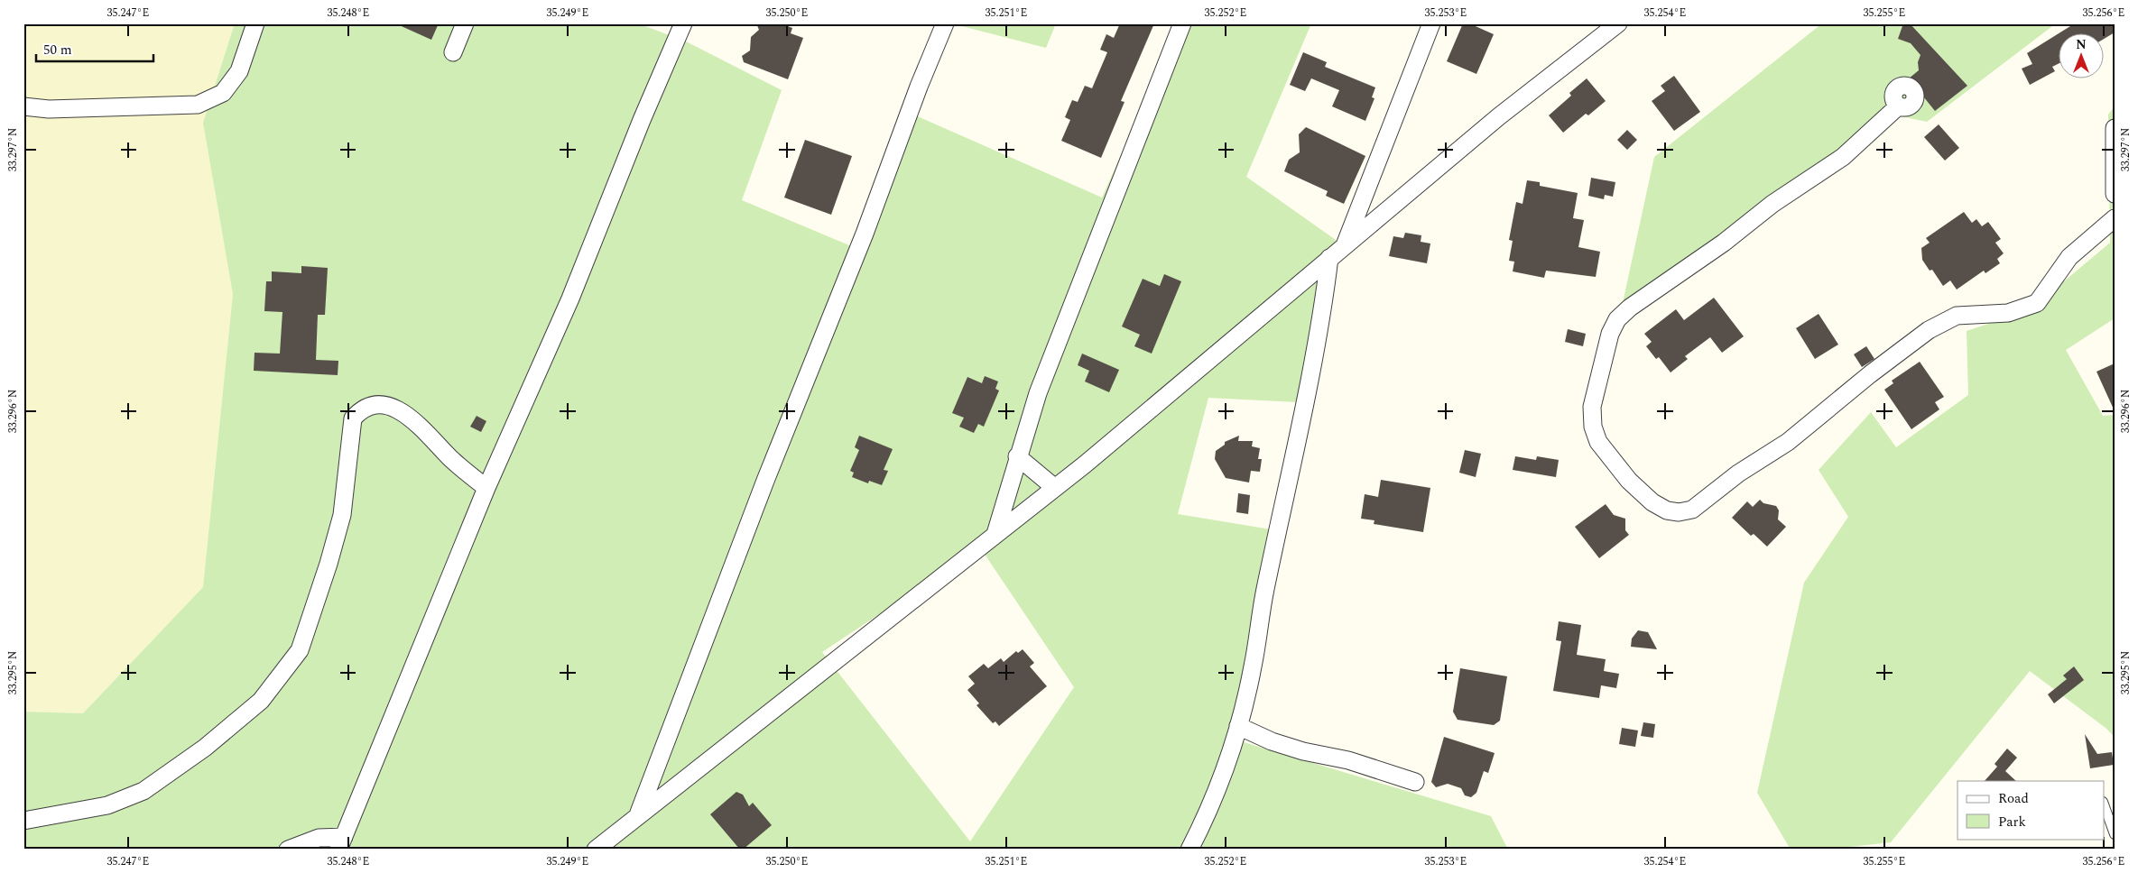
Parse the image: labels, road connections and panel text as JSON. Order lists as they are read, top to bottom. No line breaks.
{"legend":["Road","Park"],"scale_bar":"50 m","north":"top","coordinates":["35.247°E","35.248°E","35.249°E","35.250°E","35.251°E","35.252°E","35.253°E","35.254°E","35.255°E","35.256°E","33.297°N","33.296°N","33.295°N"]}
